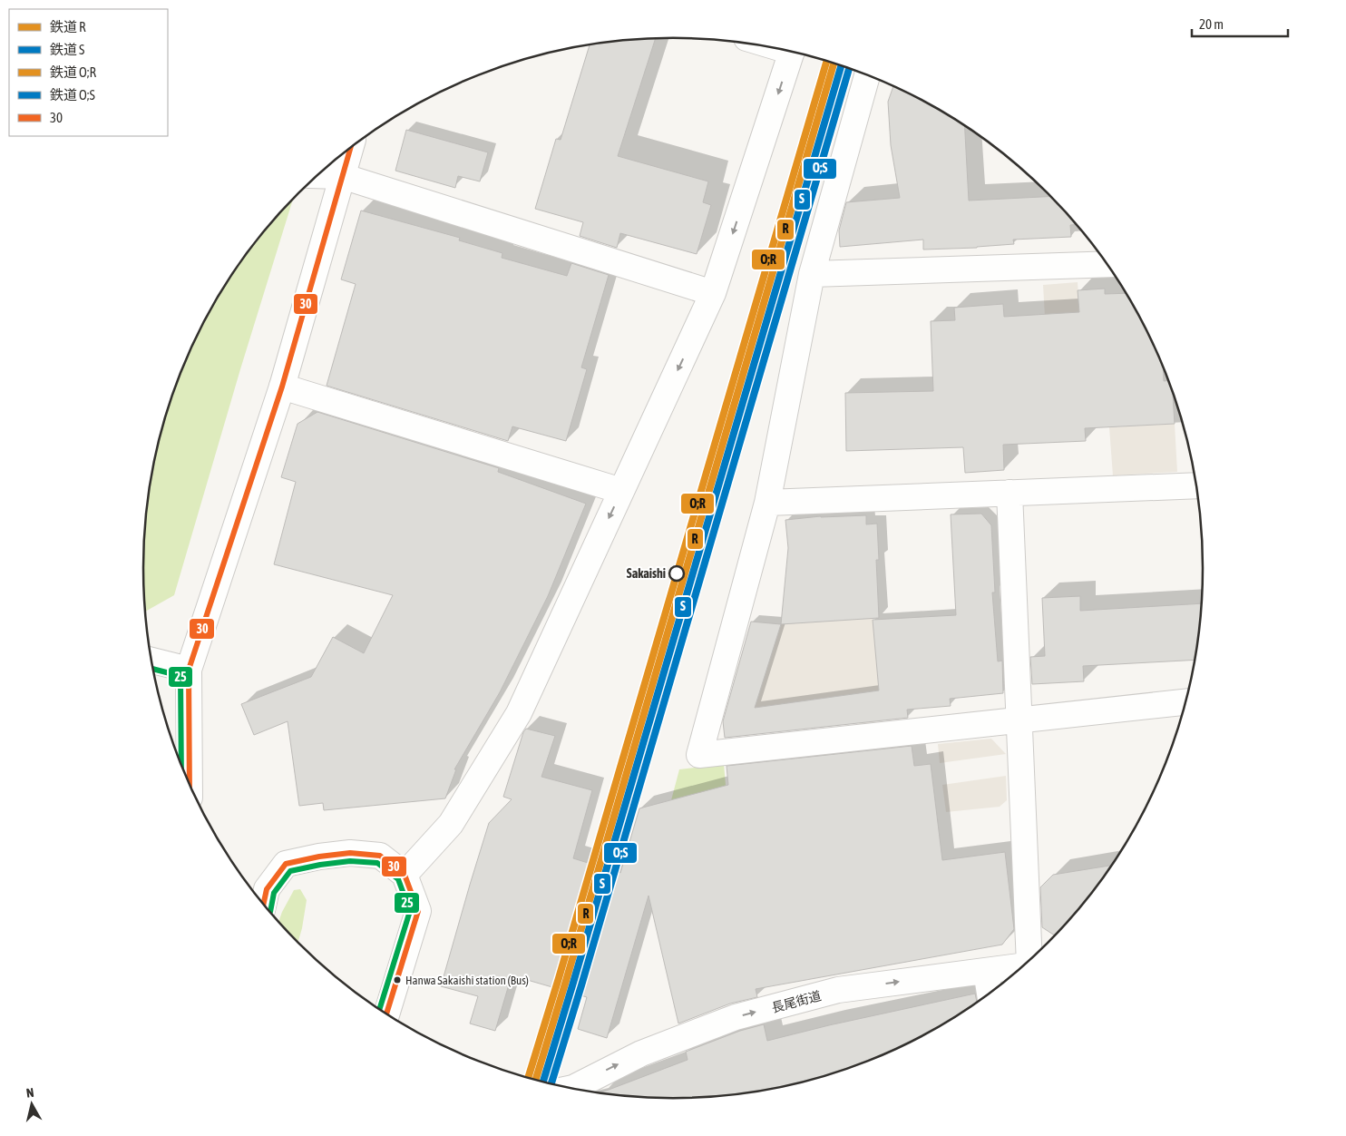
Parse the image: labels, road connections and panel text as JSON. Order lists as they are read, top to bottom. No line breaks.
{"streets":{"street":["長尾街道"]},"one_way":["長尾街道"],"places":["Sakaishi","Hanwa Sakaishi station (Bus)"],"lines":["rail line O;R","rail line R","rail line S","rail line O;S","transit line 30","transit line 25"],"legend":["鉄道 R","鉄道 S","鉄道 O;R","鉄道 O;S","30"],"scale_bar":"20 m","north":"top"}
